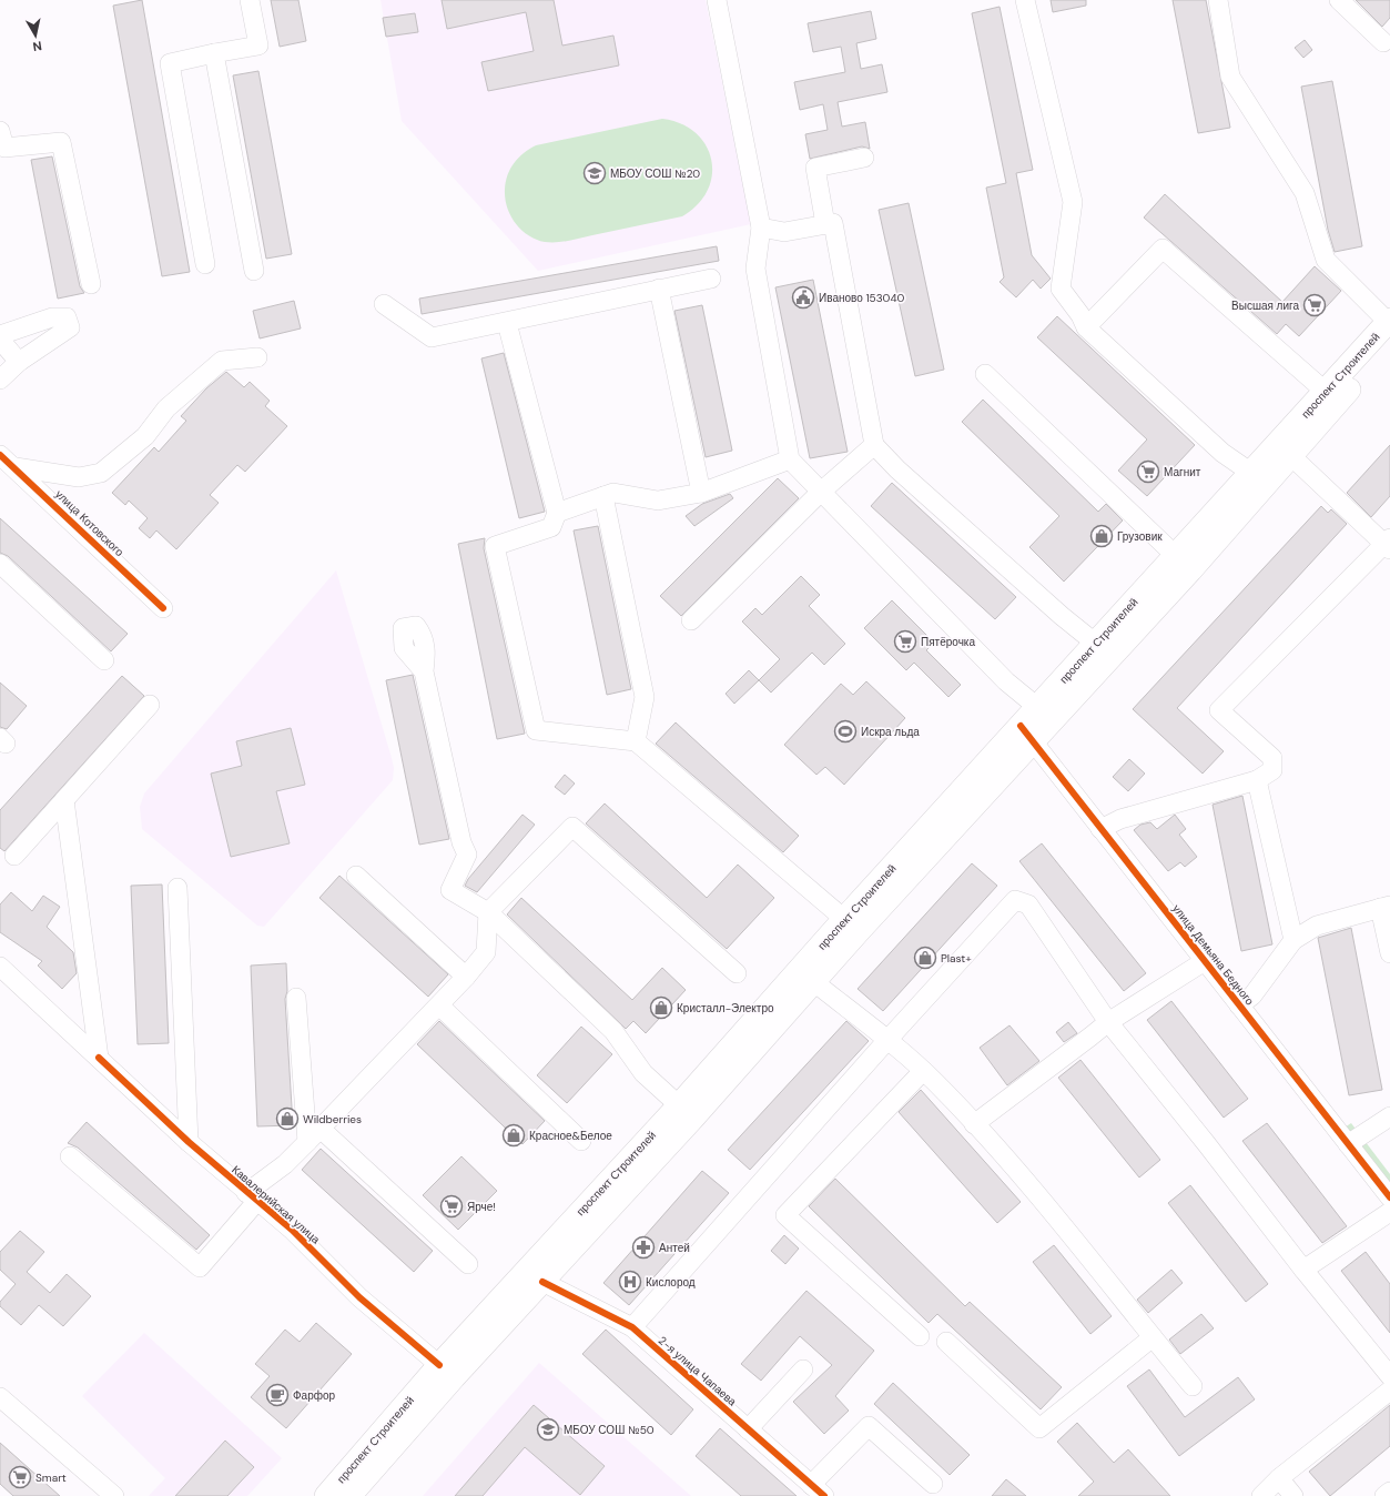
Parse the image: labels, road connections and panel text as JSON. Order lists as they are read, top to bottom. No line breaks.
{"streets":{"main road":["проспект Строителей"],"street":["улица Котовского","улица Демьяна Бедного","Кавалерийская улица","2-я улица Чапаева"]},"crossings":[["проспект Строителей","улица Демьяна Бедного"],["проспект Строителей","Кавалерийская улица"],["проспект Строителей","2-я улица Чапаева"]],"places":{"school or university":["МБОУ СОШ №20","МБОУ СОШ №50"],"public building":["Иваново 153040"],"supermarket":["Высшая лига","Магнит","Пятёрочка","Ярче!","Smart"],"shop":["Грузовик","Plast+","Кристалл-Электро","Wildberries","Красное&Белое"],"sports":["Искра льда"],"pharmacy":["Антей"],"hospital":["Кислород"],"cafe":["Фарфор"]},"north":"bottom"}
